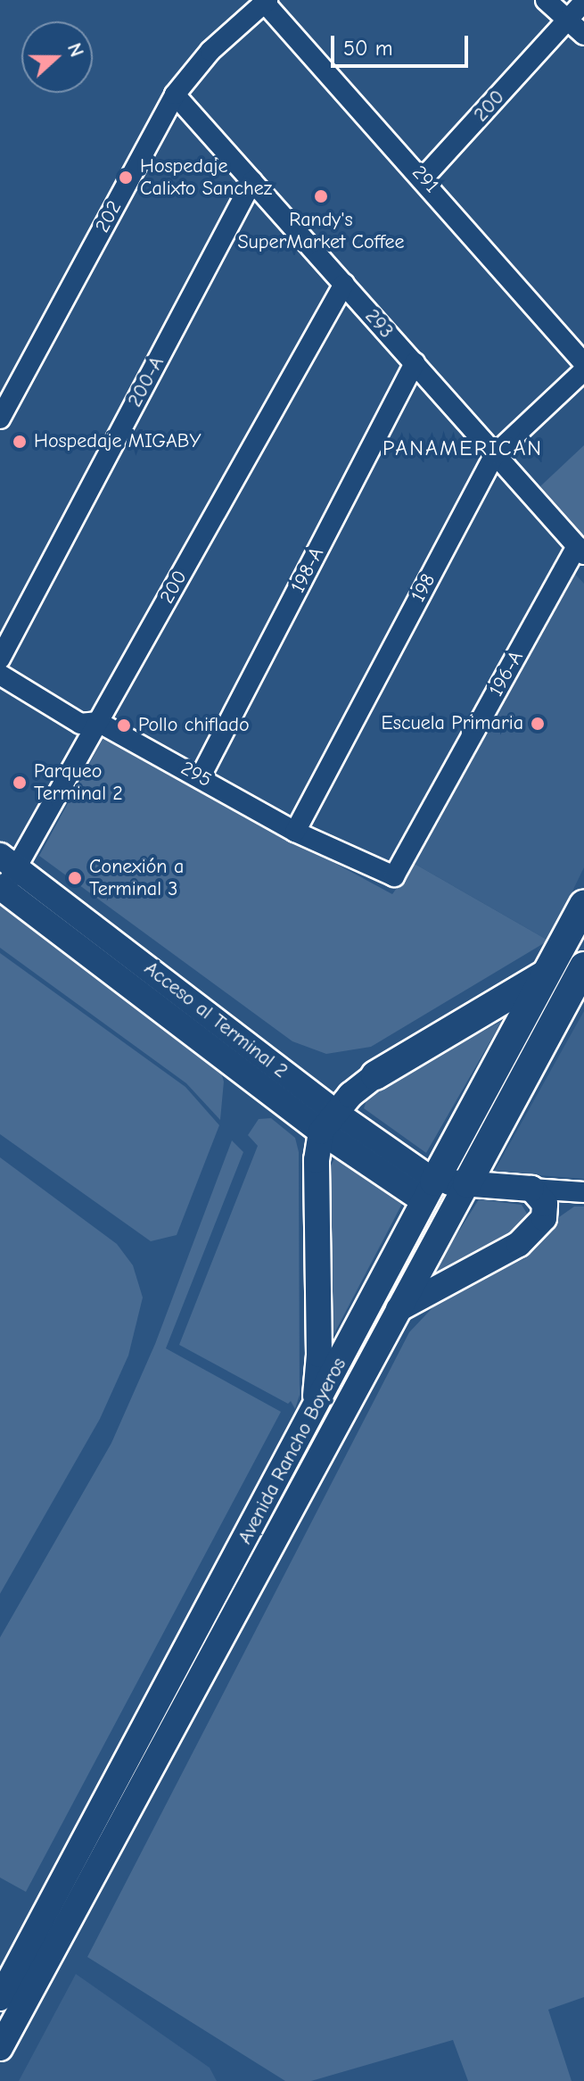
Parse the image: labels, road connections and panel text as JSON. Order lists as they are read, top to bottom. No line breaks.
{"streets":{"highway":["Avenida Rancho Boyeros"],"main road":["Acceso al Terminal 2"],"street":["200","291","202","293","200-A","198-A","198","196-A","295"]},"crossings":[["200","291"],["200","293"],["200","295"],["200","Acceso al Terminal 2"],["291","202"],["202","293"],["293","200-A"],["293","198-A"],["293","198"],["293","196-A"],["198-A","295"],["198","295"],["196-A","295"],["Acceso al Terminal 2","Avenida Rancho Boyeros"]],"districts":["PANAMERICAN"],"places":["Hospedaje Calixto Sanchez","Randy's SuperMarket Coffee","Hospedaje MIGABY","Escuela Primaria","Pollo chiflado","Parqueo Terminal 2","Conexión a Terminal 3"],"scale_bar":"50 m","north":"right"}
